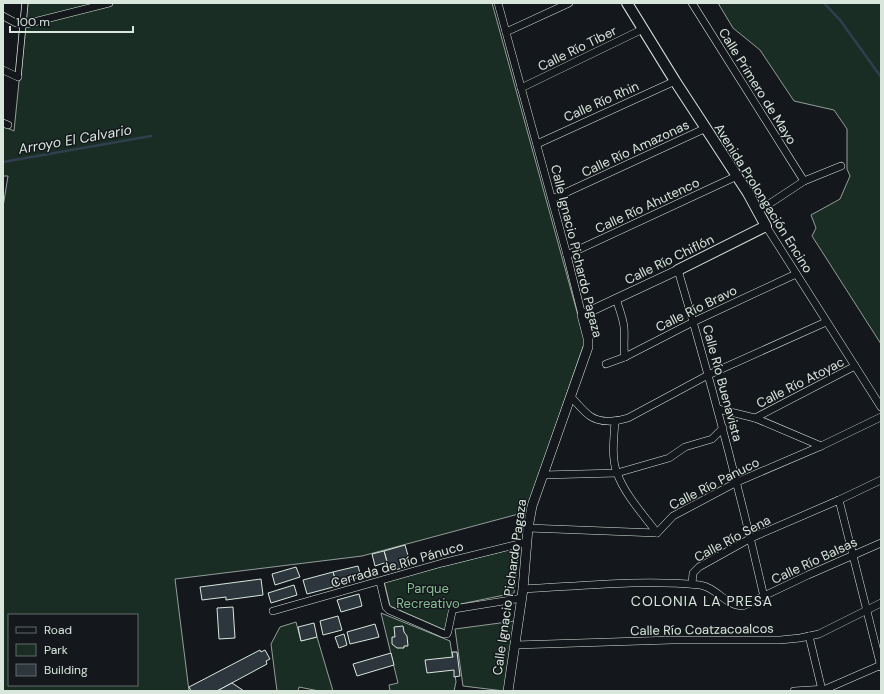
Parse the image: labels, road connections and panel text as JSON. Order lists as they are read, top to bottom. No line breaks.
{"streets":{"main road":["Avenida Prolongación Encino","Calle Río Chiflón"],"street":["Calle Río Tiber","Calle Primero de Mayo","Calle Río Rhin","Calle Río Amazonas","Calle Río Ahutenco","Calle Ignacio Pichardo Pagaza","Calle Río Bravo","Calle Río Atoyac","Calle Río Buenavista","Calle Río Panuco","Calle Río Sena","Calle Río Balsas","Cerrada de Río Pánuco","Calle Río Coatzacoalcos"]},"crossings":[["Calle Río Tiber","Avenida Prolongación Encino"],["Calle Río Tiber","Calle Ignacio Pichardo Pagaza"],["Calle Río Rhin","Avenida Prolongación Encino"],["Calle Río Rhin","Calle Ignacio Pichardo Pagaza"],["Calle Río Amazonas","Avenida Prolongación Encino"],["Calle Río Amazonas","Calle Ignacio Pichardo Pagaza"],["Avenida Prolongación Encino","Calle Río Ahutenco"],["Avenida Prolongación Encino","Calle Río Chiflón"],["Avenida Prolongación Encino","Calle Río Bravo"],["Avenida Prolongación Encino","Calle Río Atoyac"],["Calle Río Ahutenco","Calle Ignacio Pichardo Pagaza"],["Calle Ignacio Pichardo Pagaza","Calle Río Chiflón"],["Calle Ignacio Pichardo Pagaza","Cerrada de Río Pánuco"],["Calle Ignacio Pichardo Pagaza","Calle Río Coatzacoalcos"],["Calle Río Chiflón","Calle Río Buenavista"],["Calle Río Bravo","Calle Río Buenavista"],["Calle Río Buenavista","Calle Río Panuco"],["Calle Río Buenavista","Calle Río Sena"],["Calle Río Buenavista","Calle Río Balsas"],["Calle Río Sena","Calle Río Balsas"]],"districts":["COLONIA LA PRESA"],"water":["Arroyo El Calvario"],"parks":["Parque Recreativo"],"legend":["Road","Park","Building"],"scale_bar":"100 m"}
